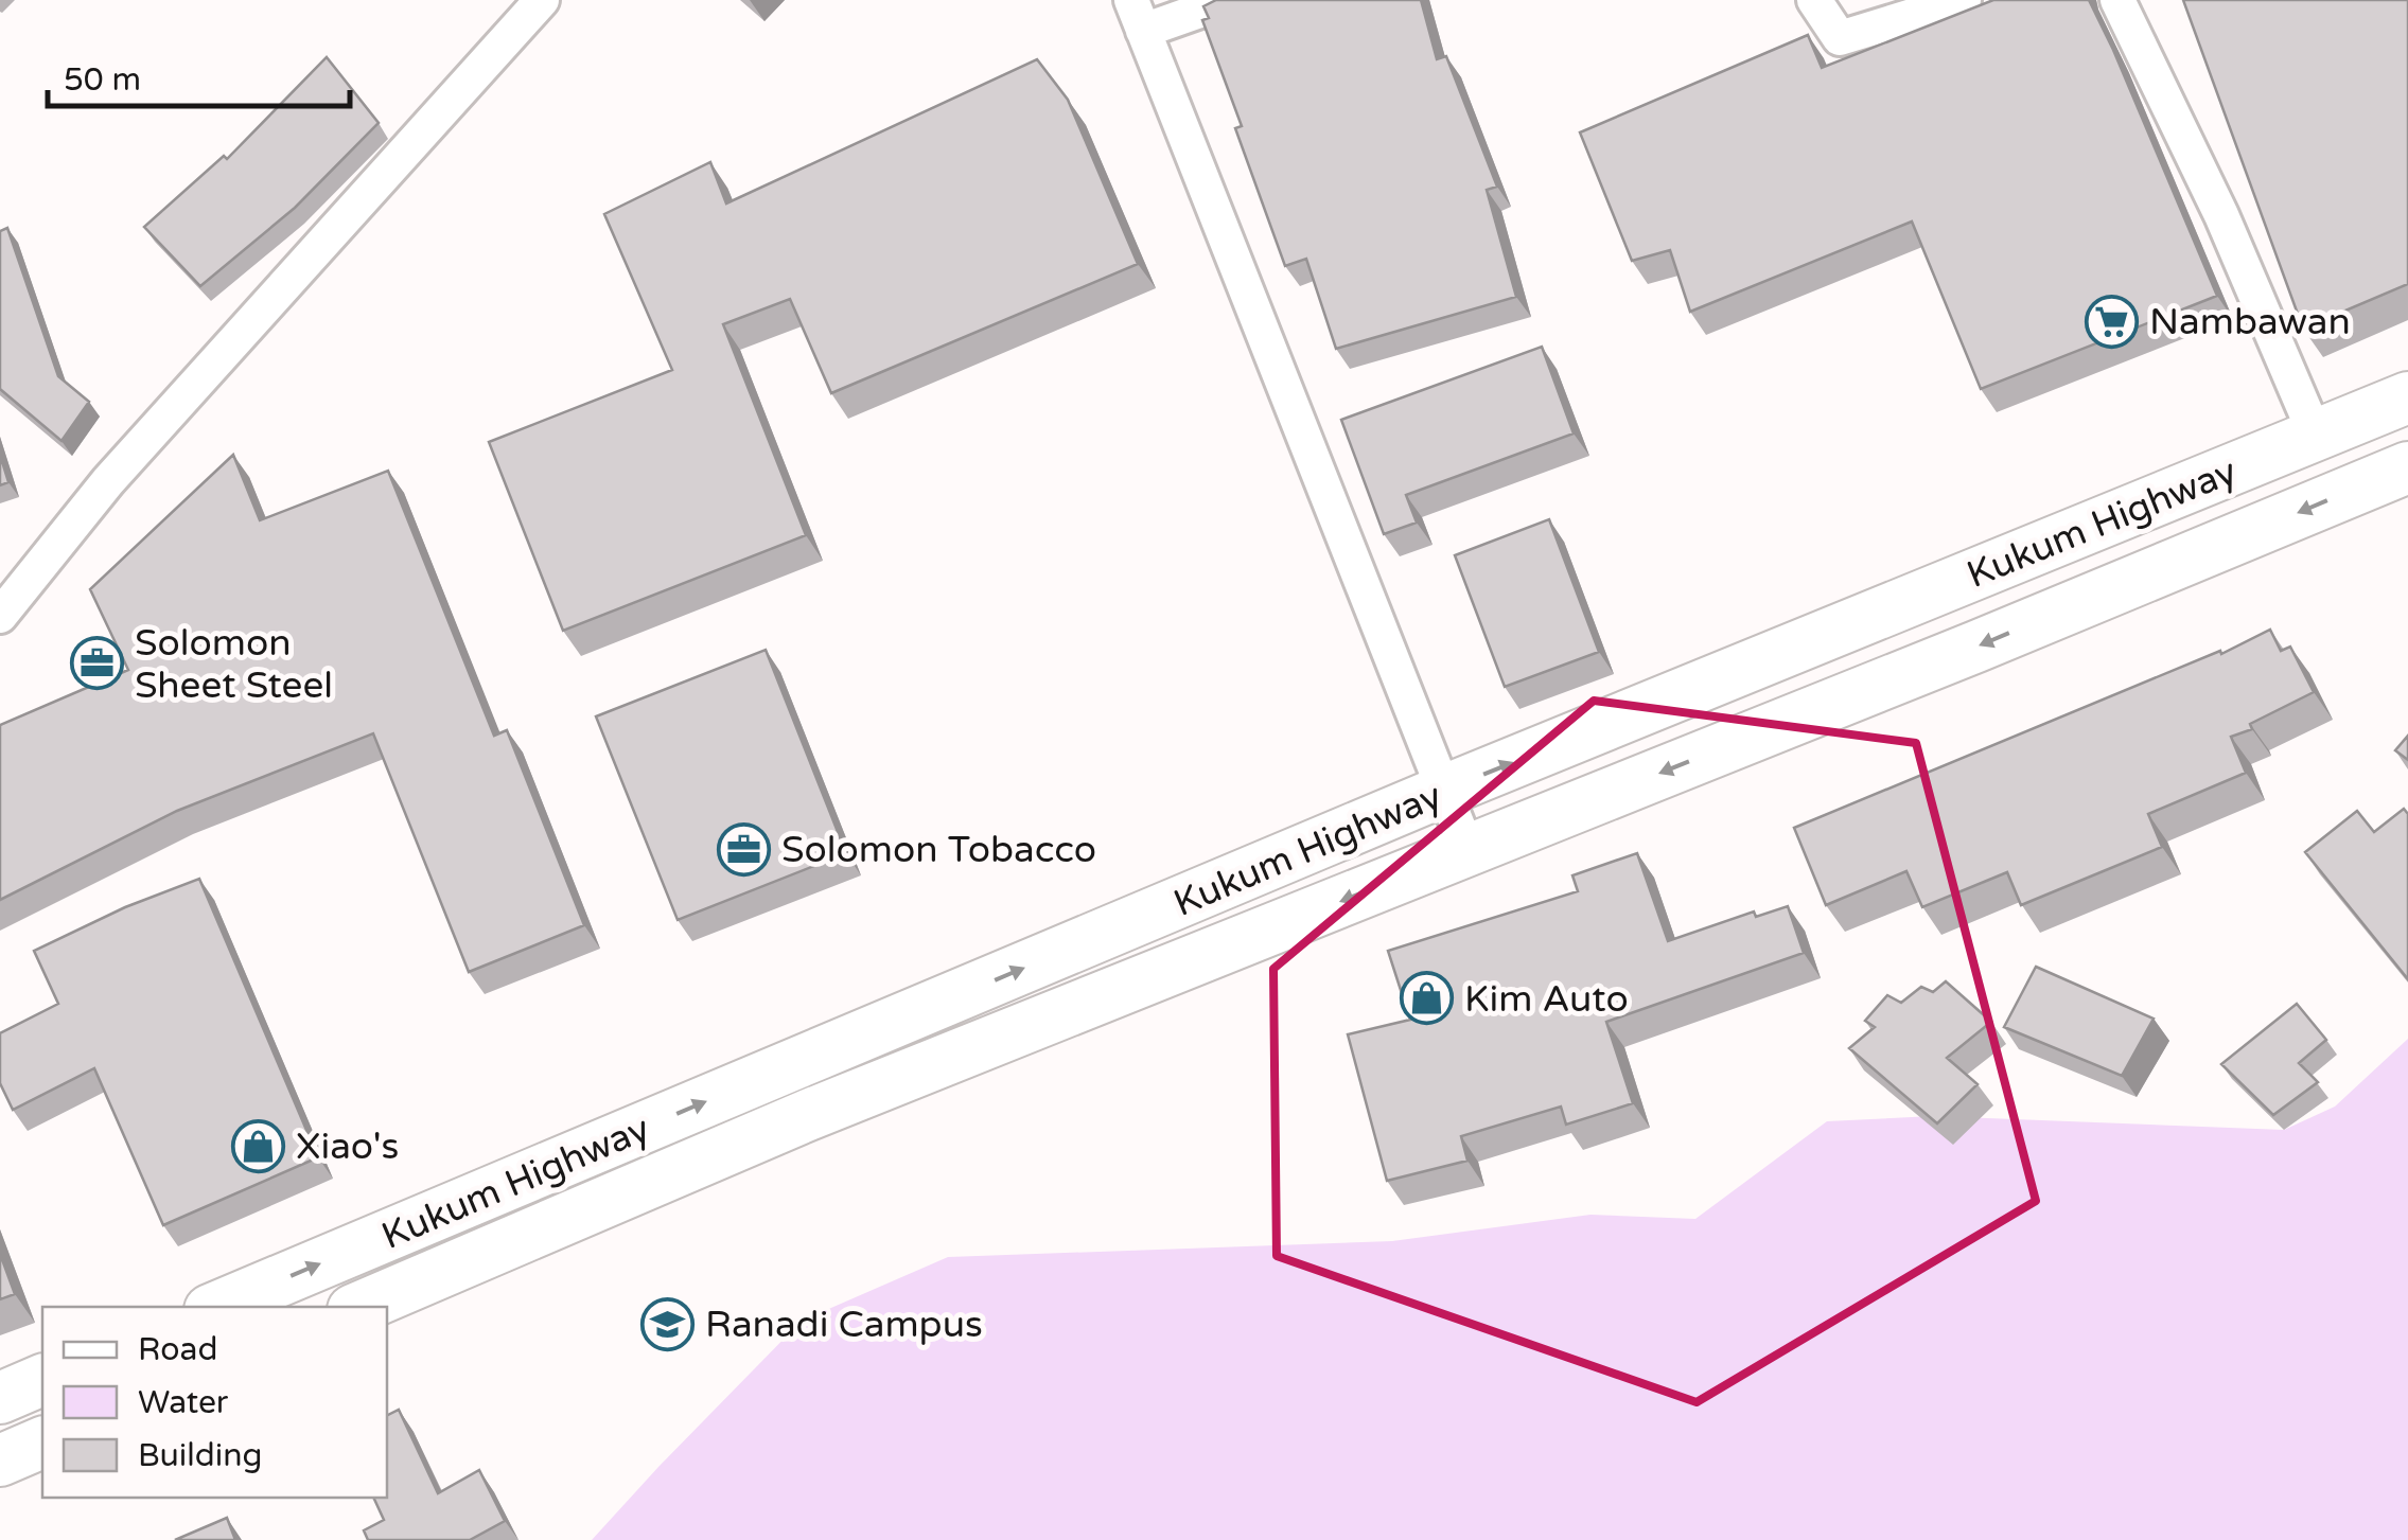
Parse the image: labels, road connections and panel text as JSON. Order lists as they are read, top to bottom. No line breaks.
{"streets":{"main road":["Kukum Highway"]},"places":{"supermarket":["Nambawan"],"office":["Solomon Sheet Steel","Solomon Tobacco"],"shop":["Kim Auto","Xiao's"],"school or university":["Ranadi Campus"]},"legend":["Road","Water","Building"],"scale_bar":"50 m"}
